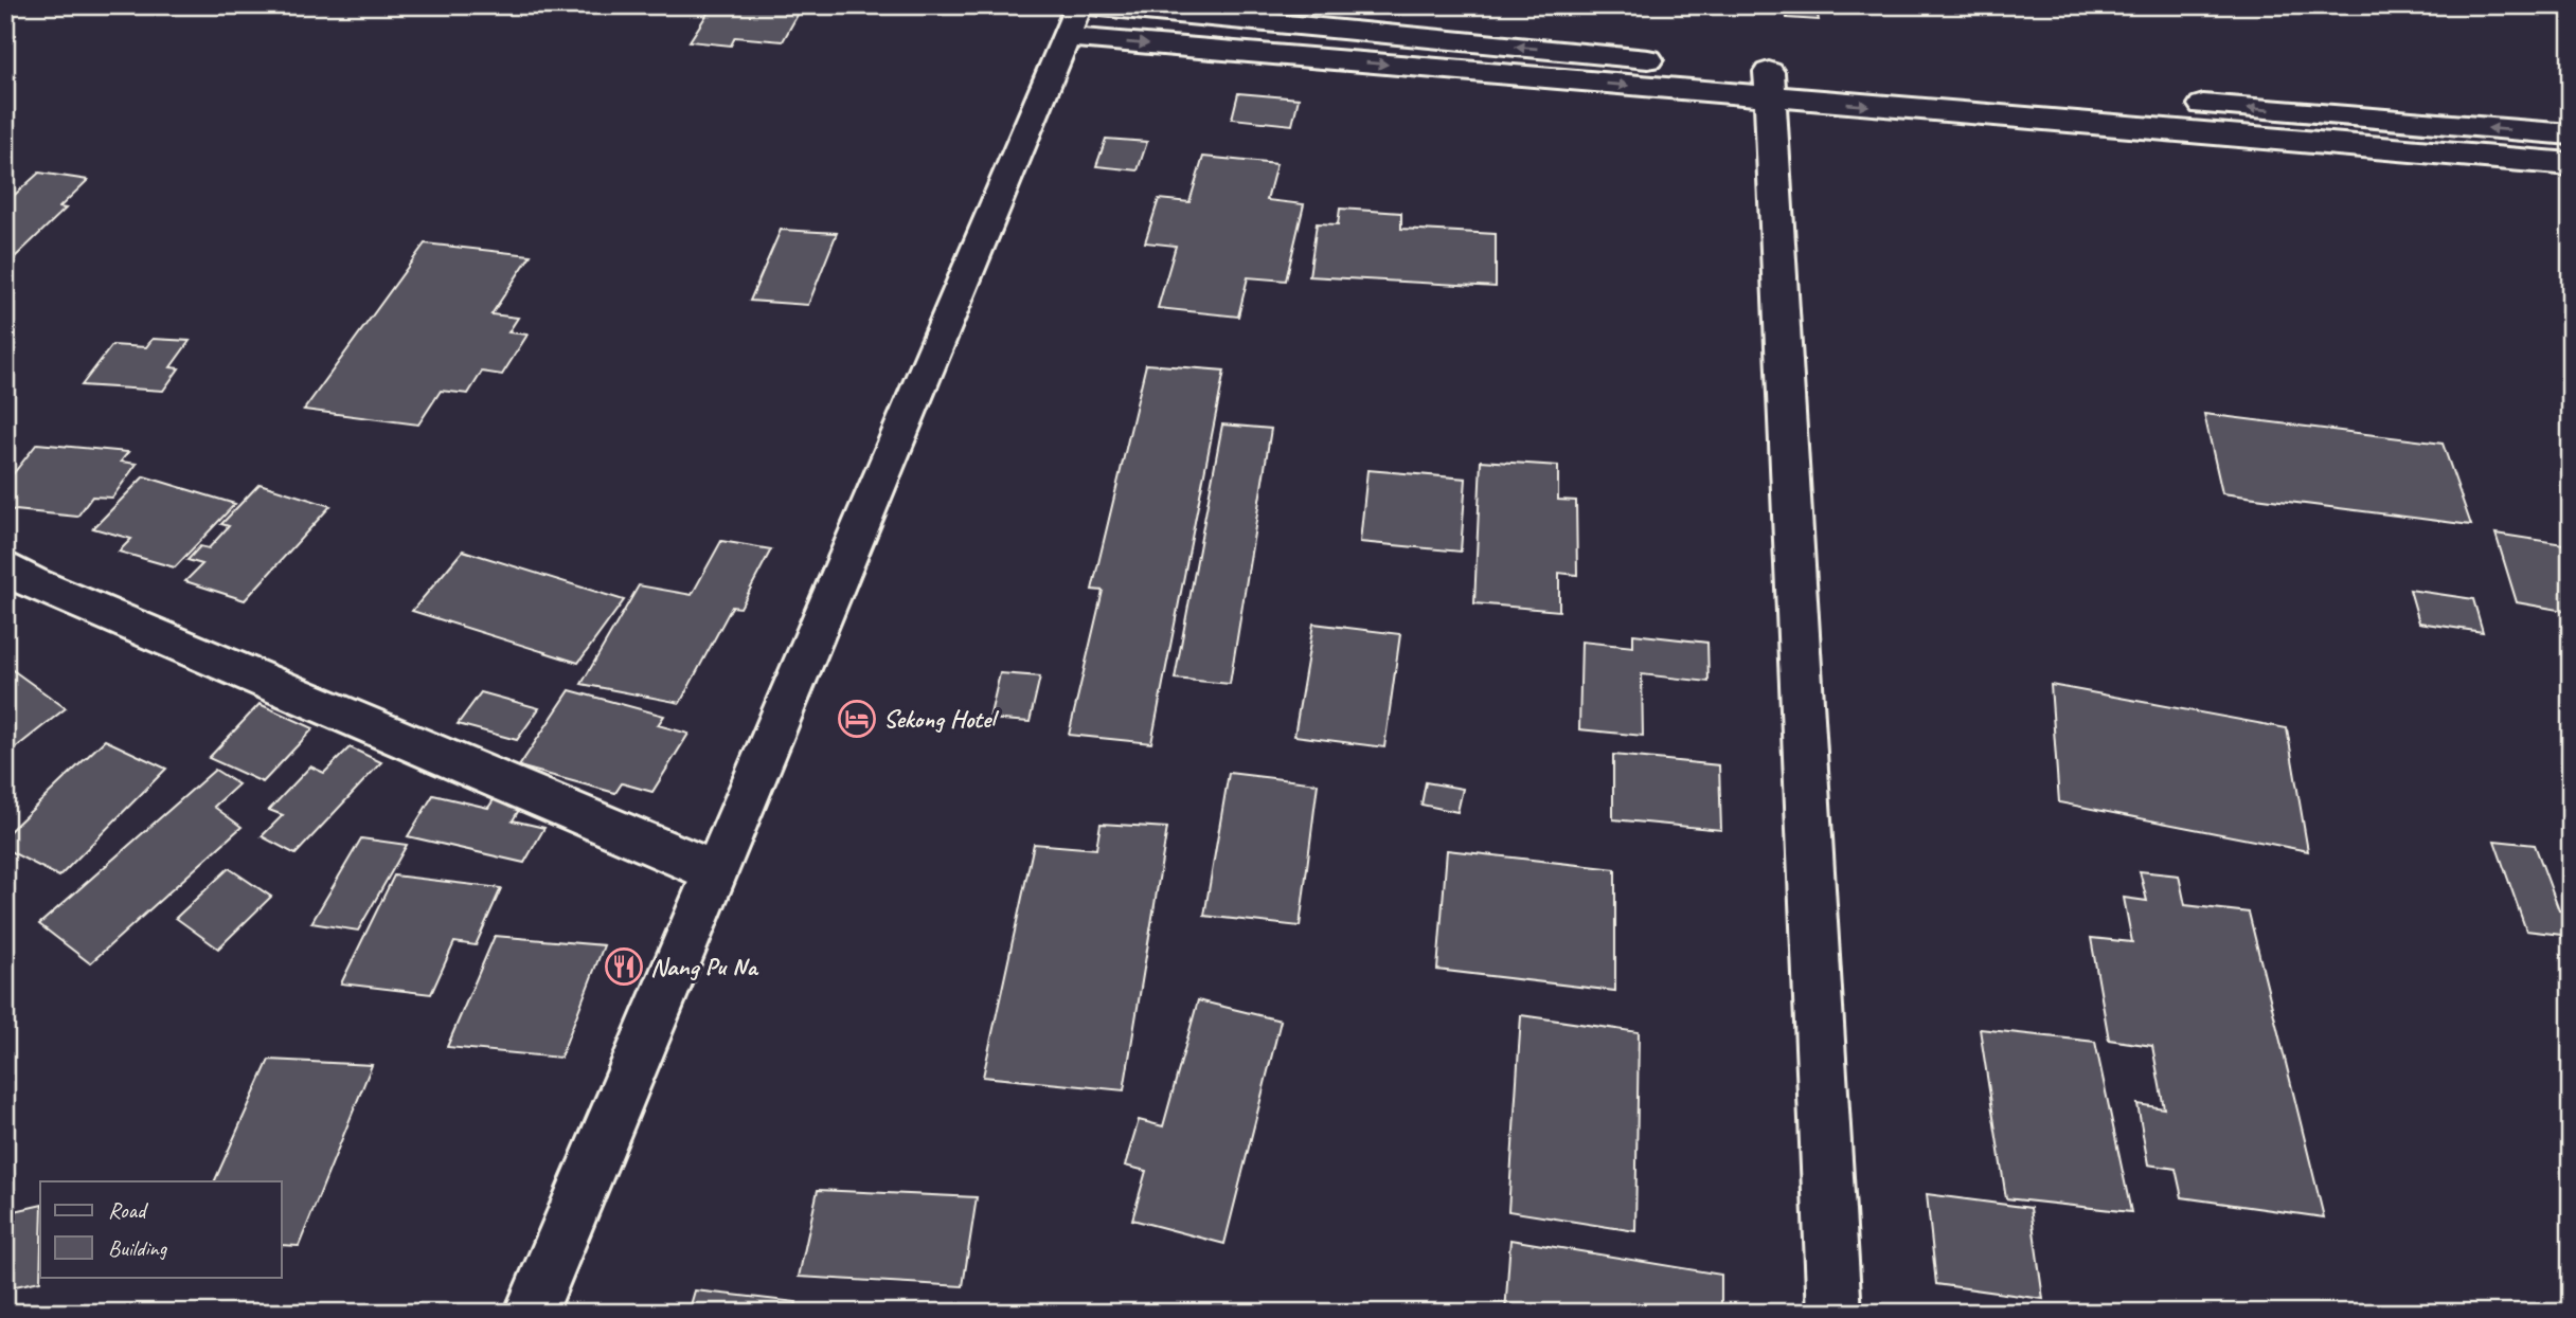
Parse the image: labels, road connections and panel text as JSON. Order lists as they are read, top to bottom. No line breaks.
{"places":{"hotel":["Sekong Hotel"],"restaurant":["Nang Pu Na"]},"legend":["Road","Building"]}
